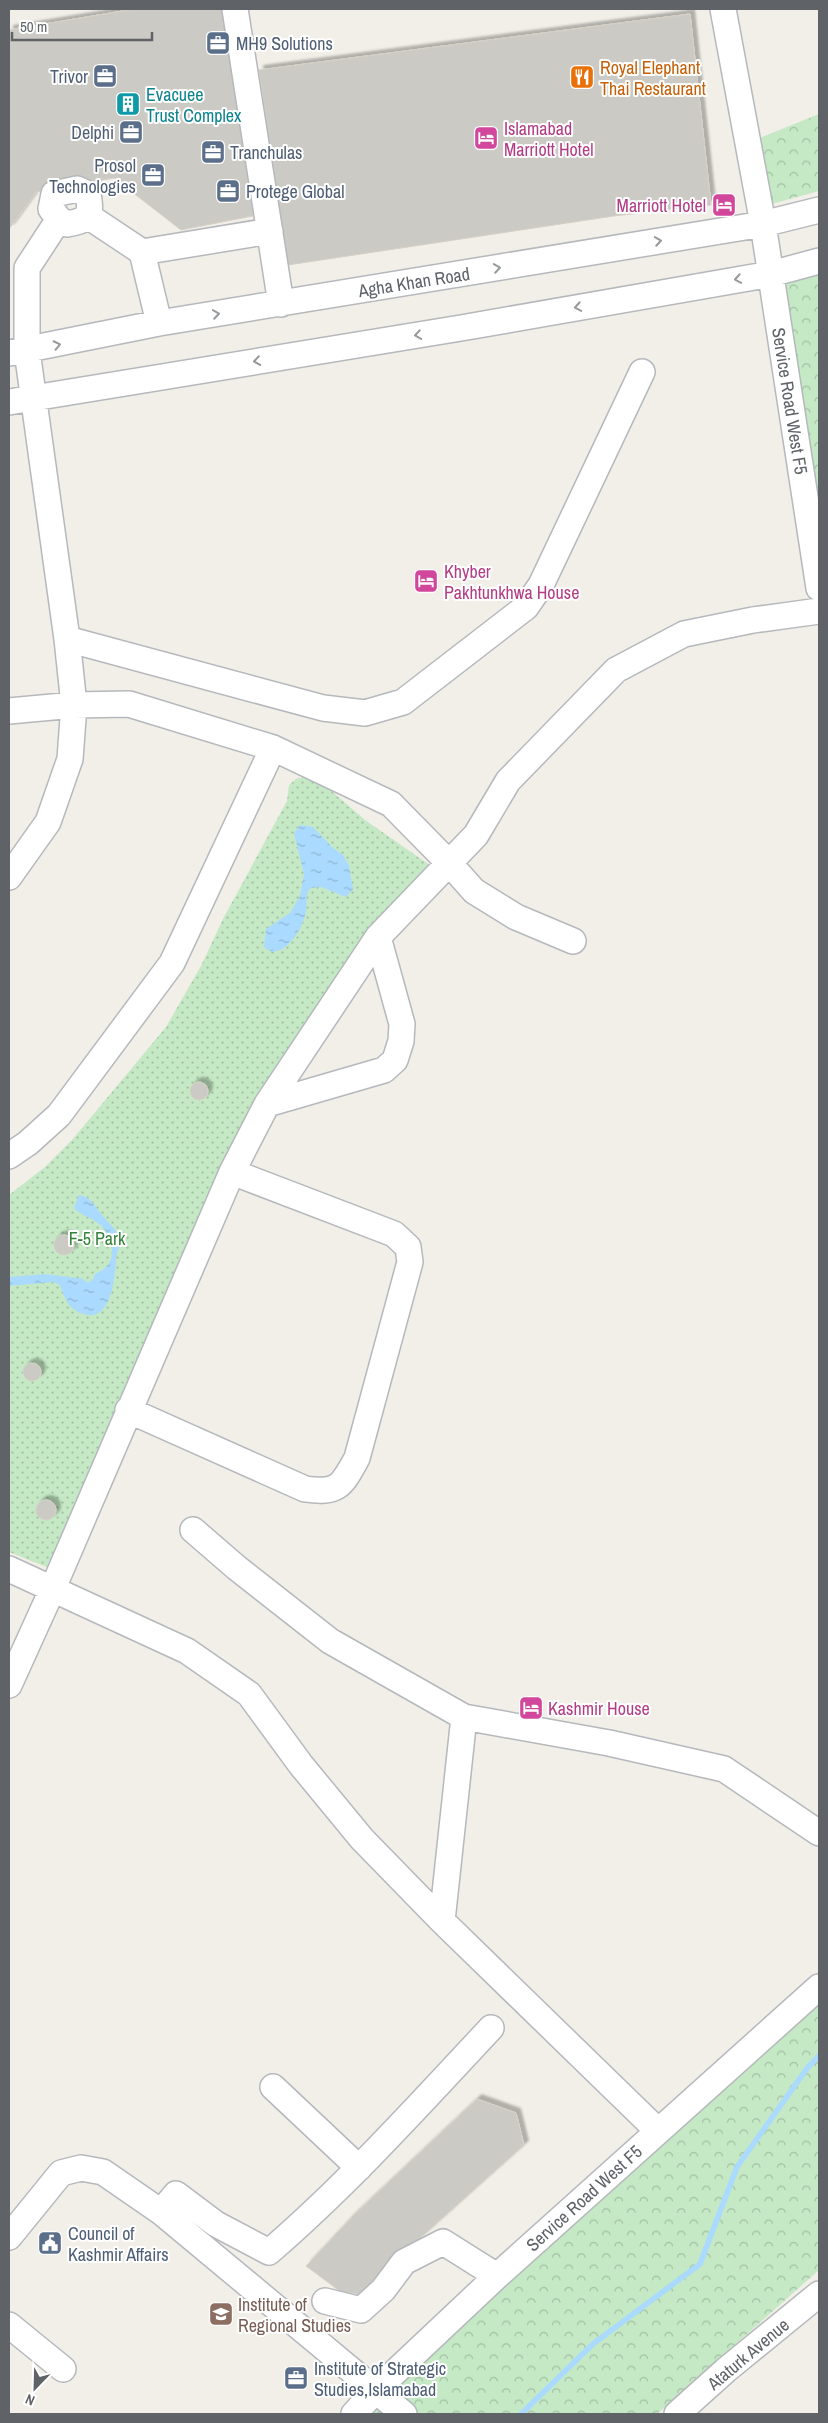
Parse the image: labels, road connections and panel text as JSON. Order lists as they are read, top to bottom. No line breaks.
{"streets":{"street":["Agha Khan Road","Service Road West F5","Ataturk Avenue"]},"crossings":[["Agha Khan Road","Service Road West F5"]],"parks":["F-5 Park"],"places":{"office":["MH9 Solutions","Trivor","Delphi","Tranchulas","Prosol Technologies","Protege Global","Institute of Strategic Studies,Islamabad"],"restaurant":["Royal Elephant Thai Restaurant"],"building":["Evacuee Trust Complex"],"hotel":["Islamabad Marriott Hotel","Marriott Hotel","Khyber Pakhtunkhwa House","Kashmir House"],"public building":["Council of Kashmir Affairs"],"school or university":["Institute of Regional Studies"]},"scale_bar":"50 m","north":"bottom left"}
